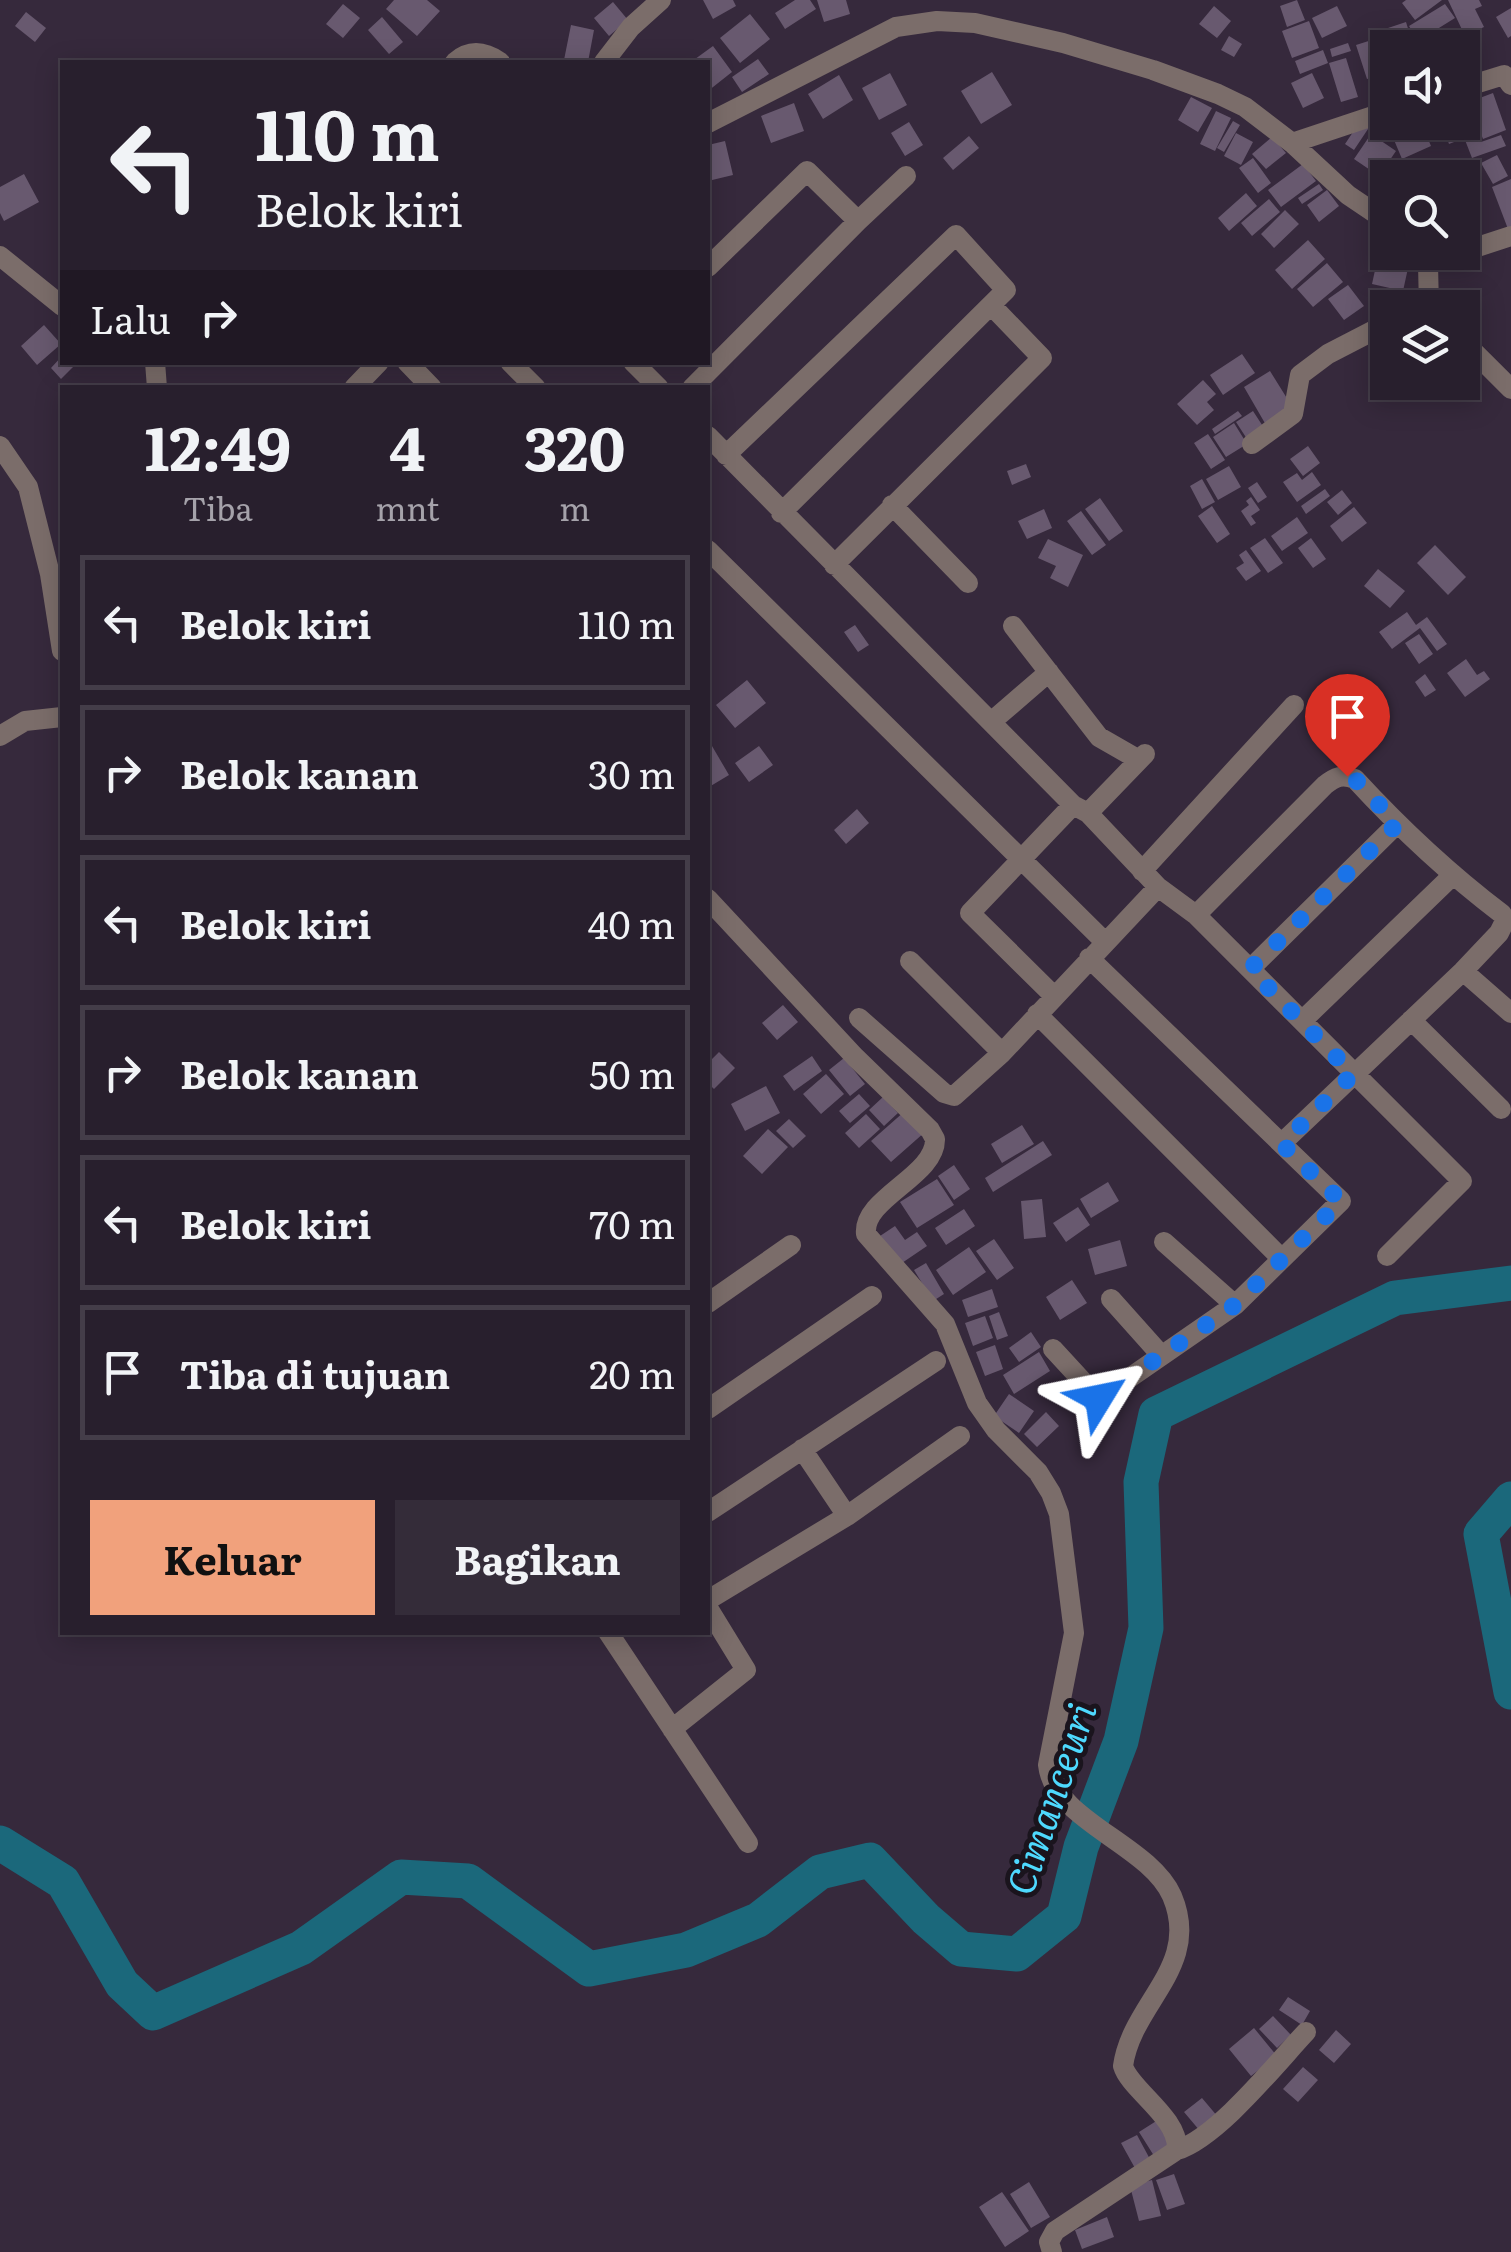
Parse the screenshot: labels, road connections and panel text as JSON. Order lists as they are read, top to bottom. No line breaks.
{"water":["Cimanceuri"],"page":{"turn":["110 m","Belok kiri"],"then":"Lalu","eta":["12:49","Tiba","4","mnt","320","m"],"list":[{"name":"Belok kiri","value":"110 m"},{"name":"Belok kanan","value":"30 m"},{"name":"Belok kiri","value":"40 m"},{"name":"Belok kanan","value":"50 m"},{"name":"Belok kiri","value":"70 m"},{"name":"Tiba di tujuan","value":"20 m"}],"buttons":["Keluar","Bagikan"]}}
